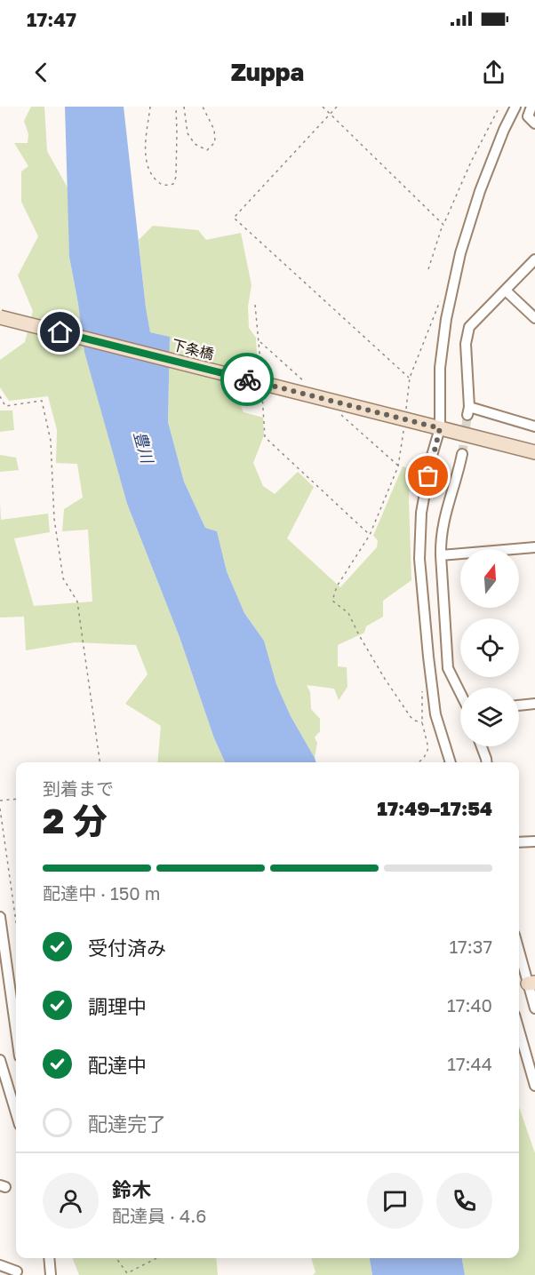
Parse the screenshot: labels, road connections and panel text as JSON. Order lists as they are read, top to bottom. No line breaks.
{"streets":{"main road":["下条橋"]},"water":["豊川"],"north":"top","page":{"status":"17:47","header":"Zuppa","heading":["2 分","到着まで","17:49–17:54"],"panel":["鈴木","配達員 · 4.6"],"bar":"配達中 · 150 m","list":[["受付済み","17:37"],["調理中","17:40"],["配達中","17:44"],"配達完了"]}}
